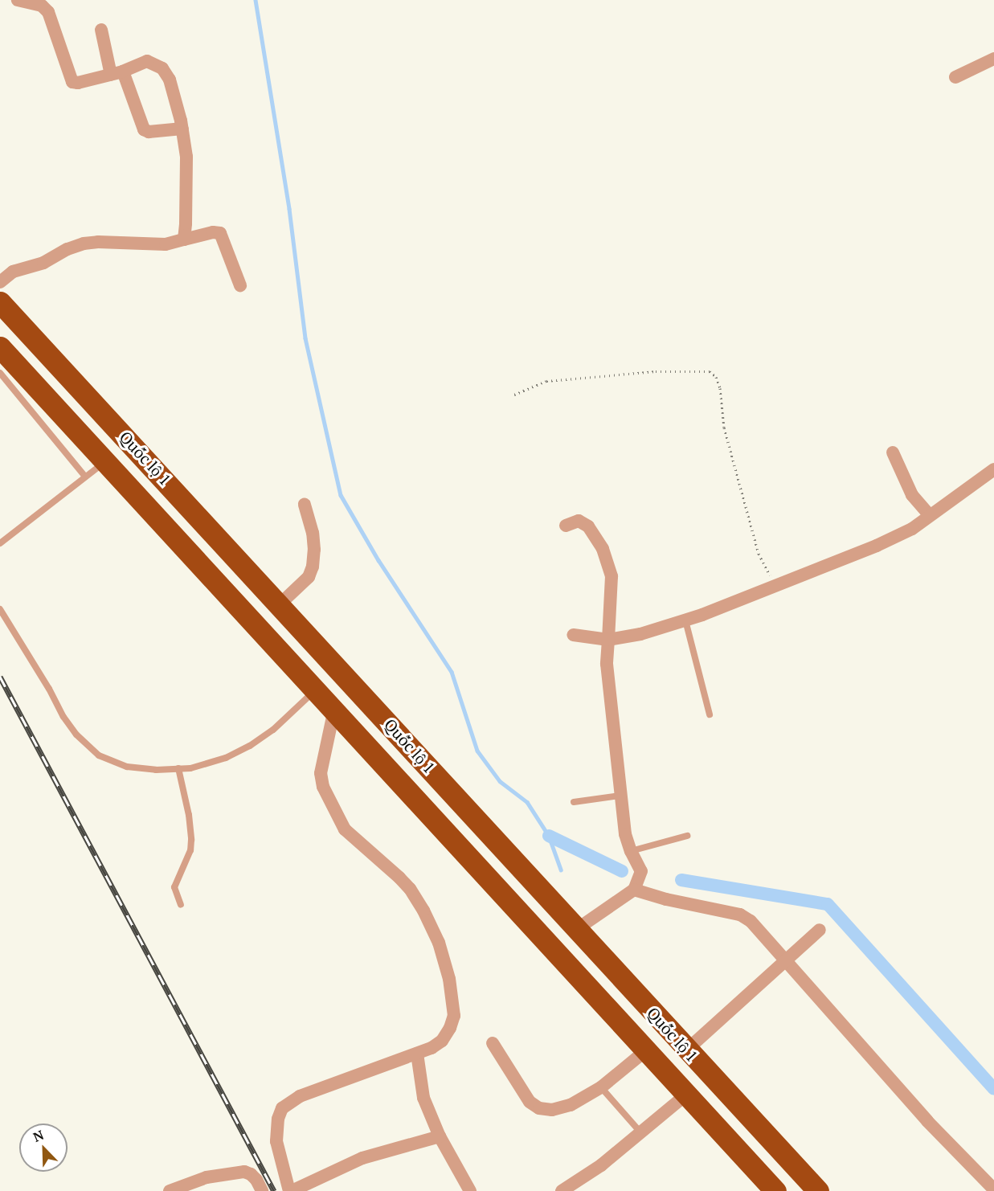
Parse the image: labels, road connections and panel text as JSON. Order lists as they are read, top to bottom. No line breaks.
{"streets":{"highway":["Quốc lộ 1"]},"north":"top left"}
